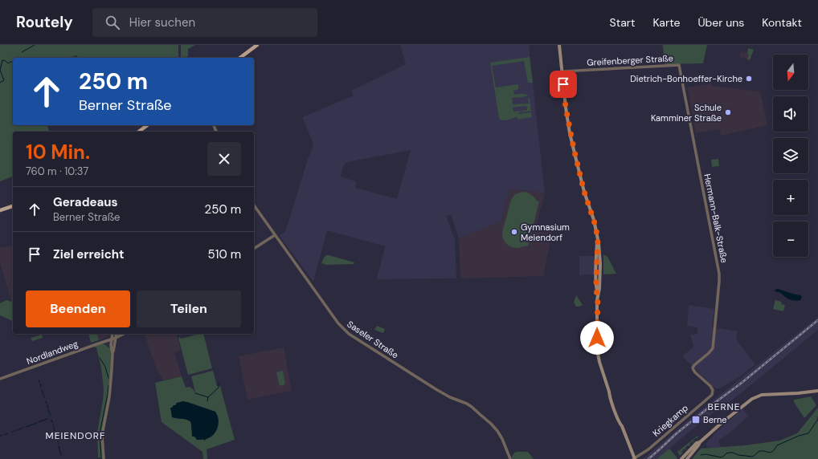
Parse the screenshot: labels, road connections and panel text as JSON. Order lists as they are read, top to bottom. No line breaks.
{"streets":{"street":["Greifenberger Straße","Hermann-Balk-Straße","Saseler Straße","Nordlandweg","Kriegkamp"]},"crossings":[["Greifenberger Straße","Hermann-Balk-Straße"],["Hermann-Balk-Straße","Kriegkamp"]],"districts":["BERNE","MEIENDORF"],"places":{"other":["Dietrich-Bonhoeffer-Kirche","Schule Kamminer Straße","Gymnasium Meiendorf"],"transit":["Berne"]},"north":"bottom","page":{"header":"Routely","search":"Hier suchen","nav":["Start","Karte","Über uns","Kontakt"],"map_buttons":["+","−"],"turn":["250 m","Berner Straße"],"heading":["10 Min.","760 m · 10:37"],"list":[{"name":"Geradeaus","note":"Berner Straße","value":"250 m"},{"name":"Ziel erreicht","value":"510 m"}],"buttons":["Beenden","Teilen"]}}
